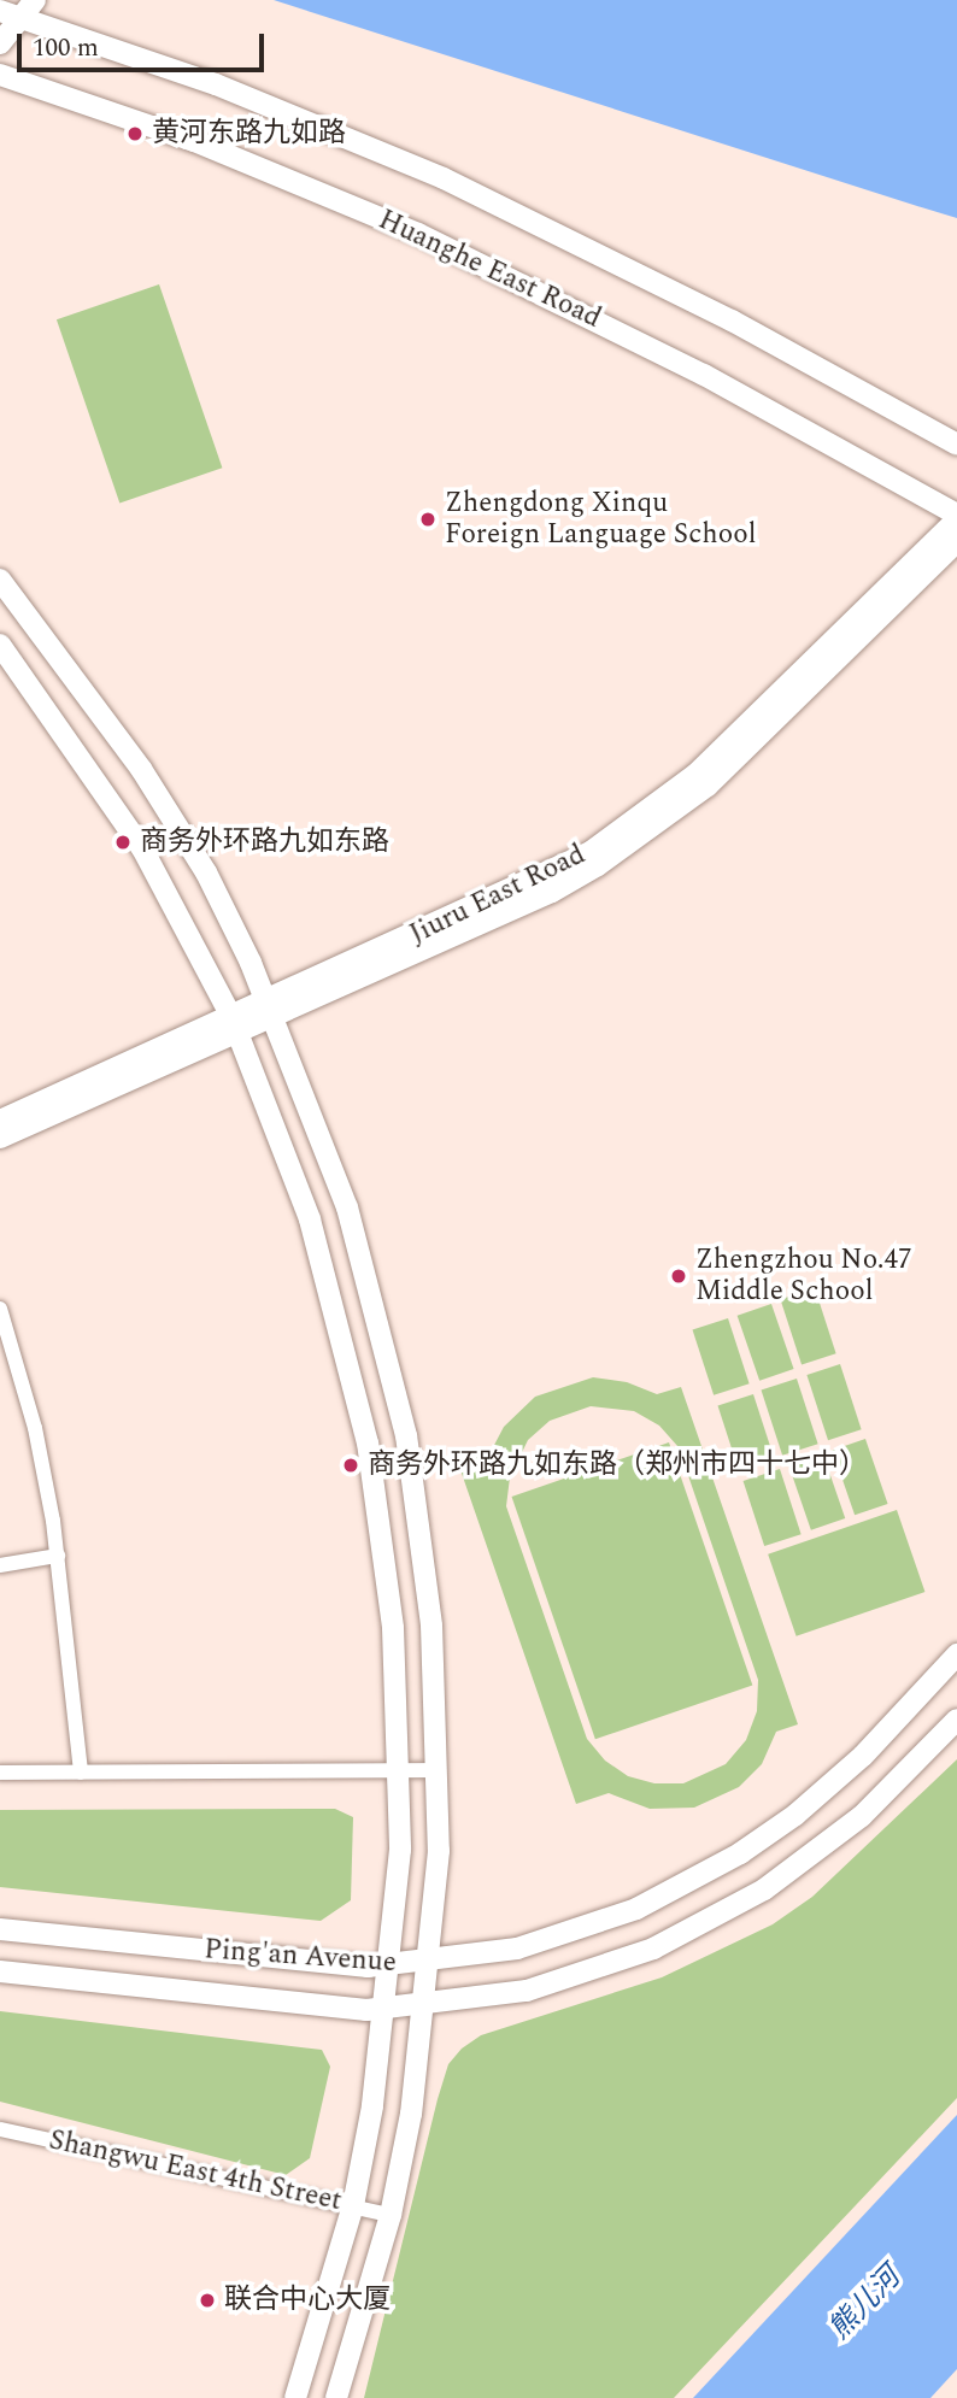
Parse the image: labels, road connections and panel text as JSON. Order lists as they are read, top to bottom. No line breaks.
{"streets":{"main road":["Huanghe East Road","Jiuru East Road","Ping'an Avenue"],"street":["Shangwu East 4th Street"]},"crossings":[["Huanghe East Road","Jiuru East Road"]],"water":["熊儿河"],"places":["黄河东路九如路","Zhengdong Xinqu Foreign Language School","商务外环路九如东路","Zhengzhou No.47 Middle School","商务外环路九如东路（郑州市四十七中）","联合中心大厦"],"scale_bar":"100 m"}
